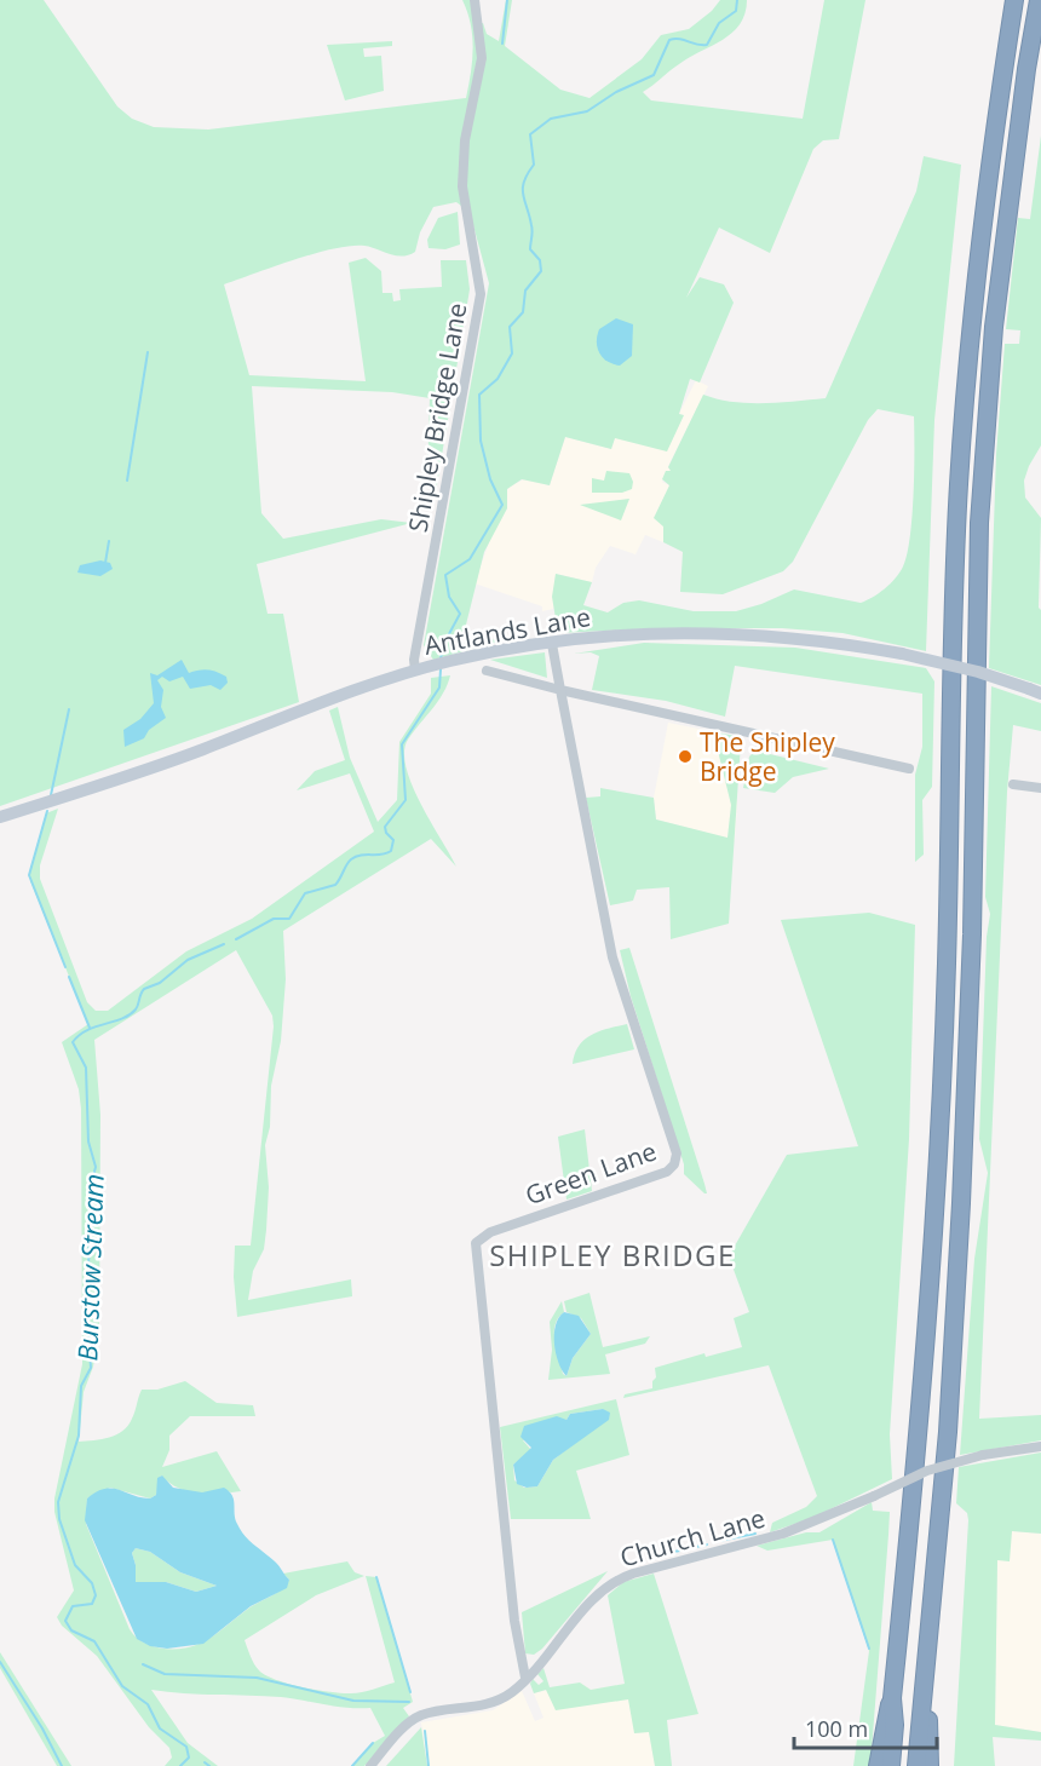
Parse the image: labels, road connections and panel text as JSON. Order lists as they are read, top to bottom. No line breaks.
{"streets":{"main road":["Antlands Lane"],"street":["Shipley Bridge Lane","Green Lane","Church Lane"]},"crossings":[["Shipley Bridge Lane","Antlands Lane"],["Green Lane","Church Lane"]],"districts":["SHIPLEY BRIDGE"],"water":["Burstow Stream"],"places":["The Shipley Bridge"],"scale_bar":"100 m"}
